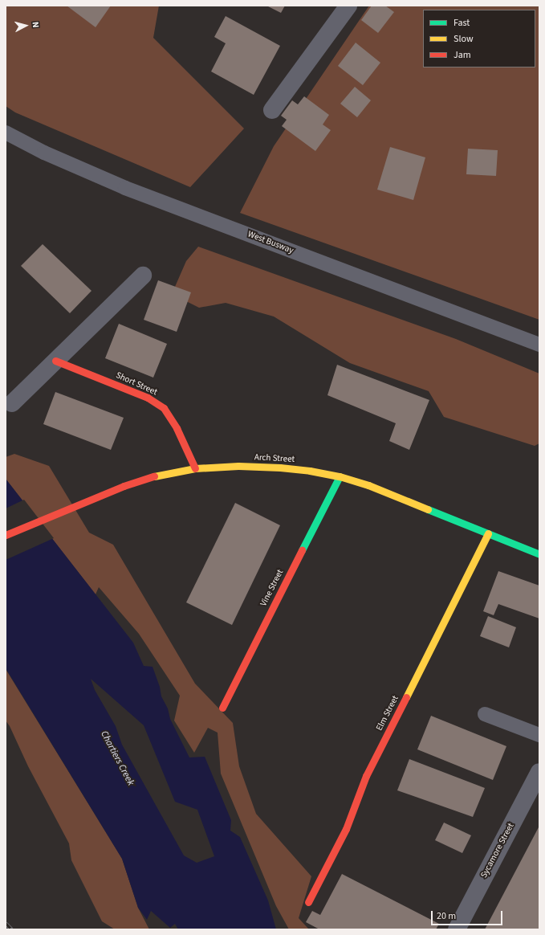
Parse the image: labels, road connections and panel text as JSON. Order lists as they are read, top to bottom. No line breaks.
{"streets":{"street":["Short Street","Arch Street","Vine Street","Elm Street","Sycamore Street"],"lane":["West Busway"]},"crossings":[["Short Street","Arch Street"],["Arch Street","Vine Street"],["Arch Street","Elm Street"]],"water":["Chartiers Creek"],"legend":["Fast","Slow","Jam"],"scale_bar":"20 m","north":"right"}
